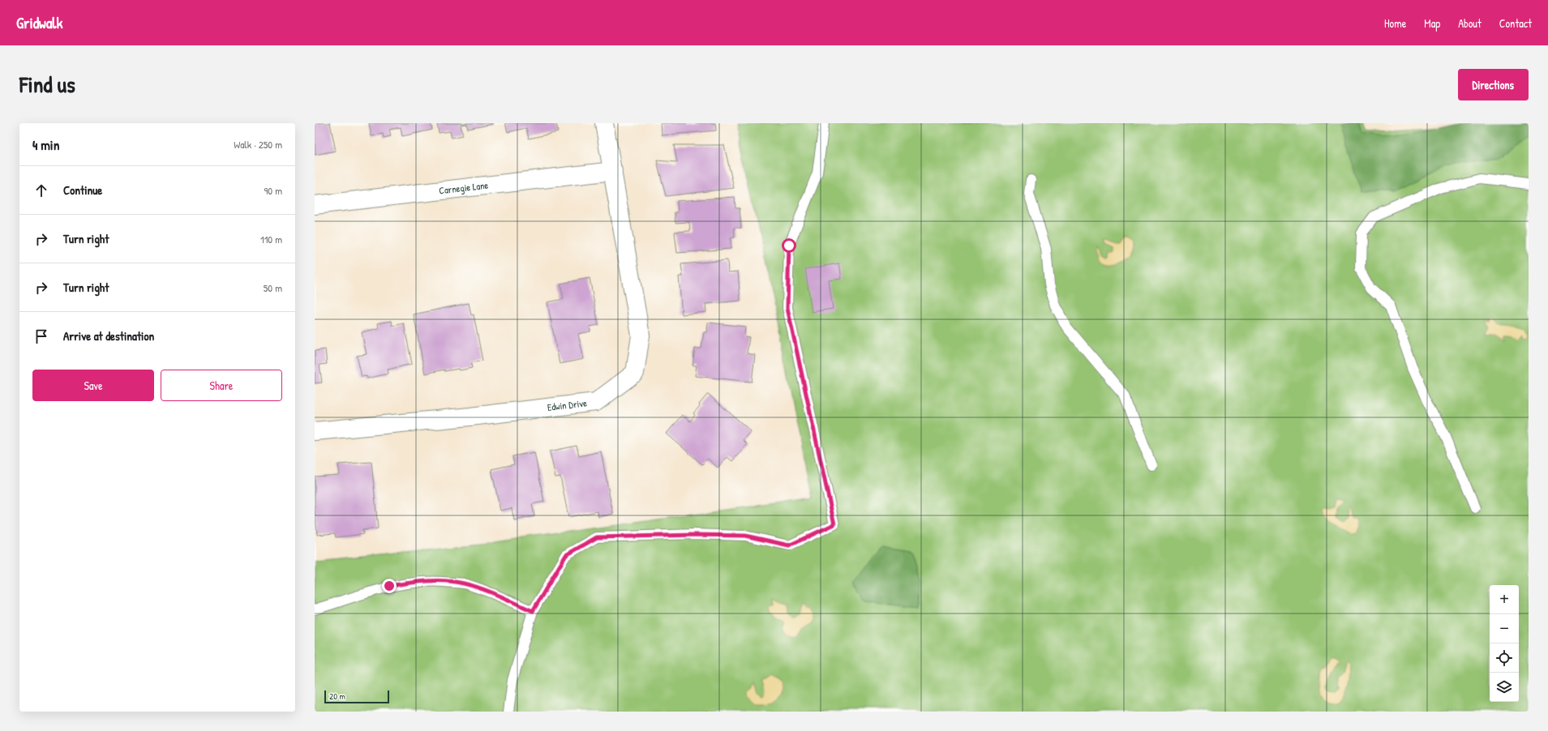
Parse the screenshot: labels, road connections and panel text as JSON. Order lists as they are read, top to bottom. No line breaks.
{"streets":{"street":["Carnegie Lane","Edwin Drive"]},"crossings":[["Carnegie Lane","Edwin Drive"]],"scale_bar":"20 m","page":{"header":"Gridwalk","nav":["Home","Map","About","Contact"],"title":"Find us","buttons":["Directions",["Save","Share"]],"heading":["4 min","Walk · 250 m"],"list":[["Continue","90 m"],["Turn right","110 m"],["Turn right","50 m"],"Arrive at destination"],"map_buttons":["+","−"],"scale":"20 m"}}
